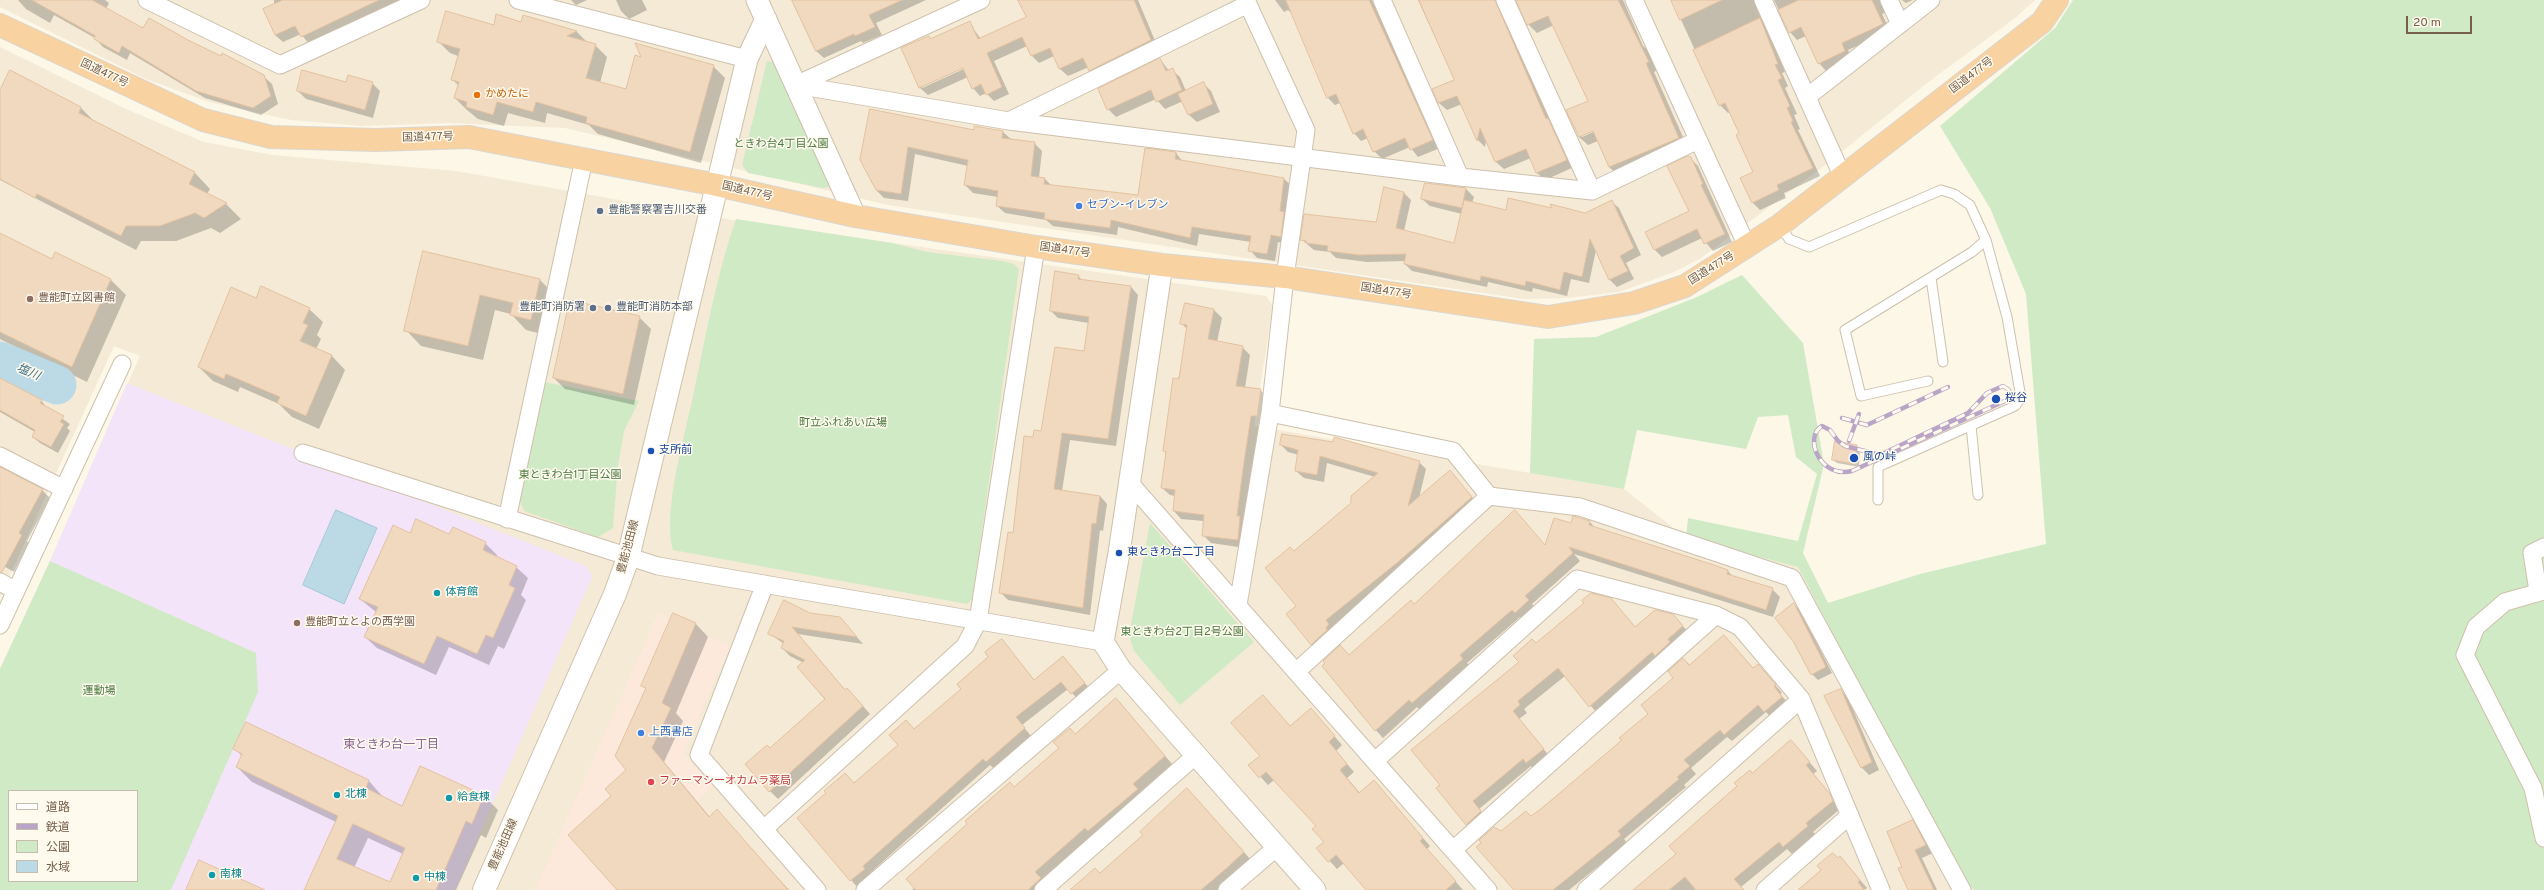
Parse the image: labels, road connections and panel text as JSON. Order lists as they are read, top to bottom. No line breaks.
{"streets":{"highway":["国道477号"],"main road":["豊能池田線"]},"crossings":[["国道477号","豊能池田線"]],"districts":["東ときわ台一丁目"],"water":["塩川"],"parks":["ときわ台4丁目公園","町立ふれあい広場","東ときわ台1丁目公園","東ときわ台2丁目2号公園","運動場"],"places":["かめたに","セブン-イレブン","豊能警察署吉川交番","豊能町立図書館","豊能町消防署","豊能町消防本部","桜谷","支所前","風の峠","東ときわ台二丁目","体育館","豊能町立とよの西学園","上西書店","ファーマシーオカムラ薬局","北棟","給食棟","南棟","中棟"],"legend":["道路","鉄道","公園","水域"],"scale_bar":"20 m"}
